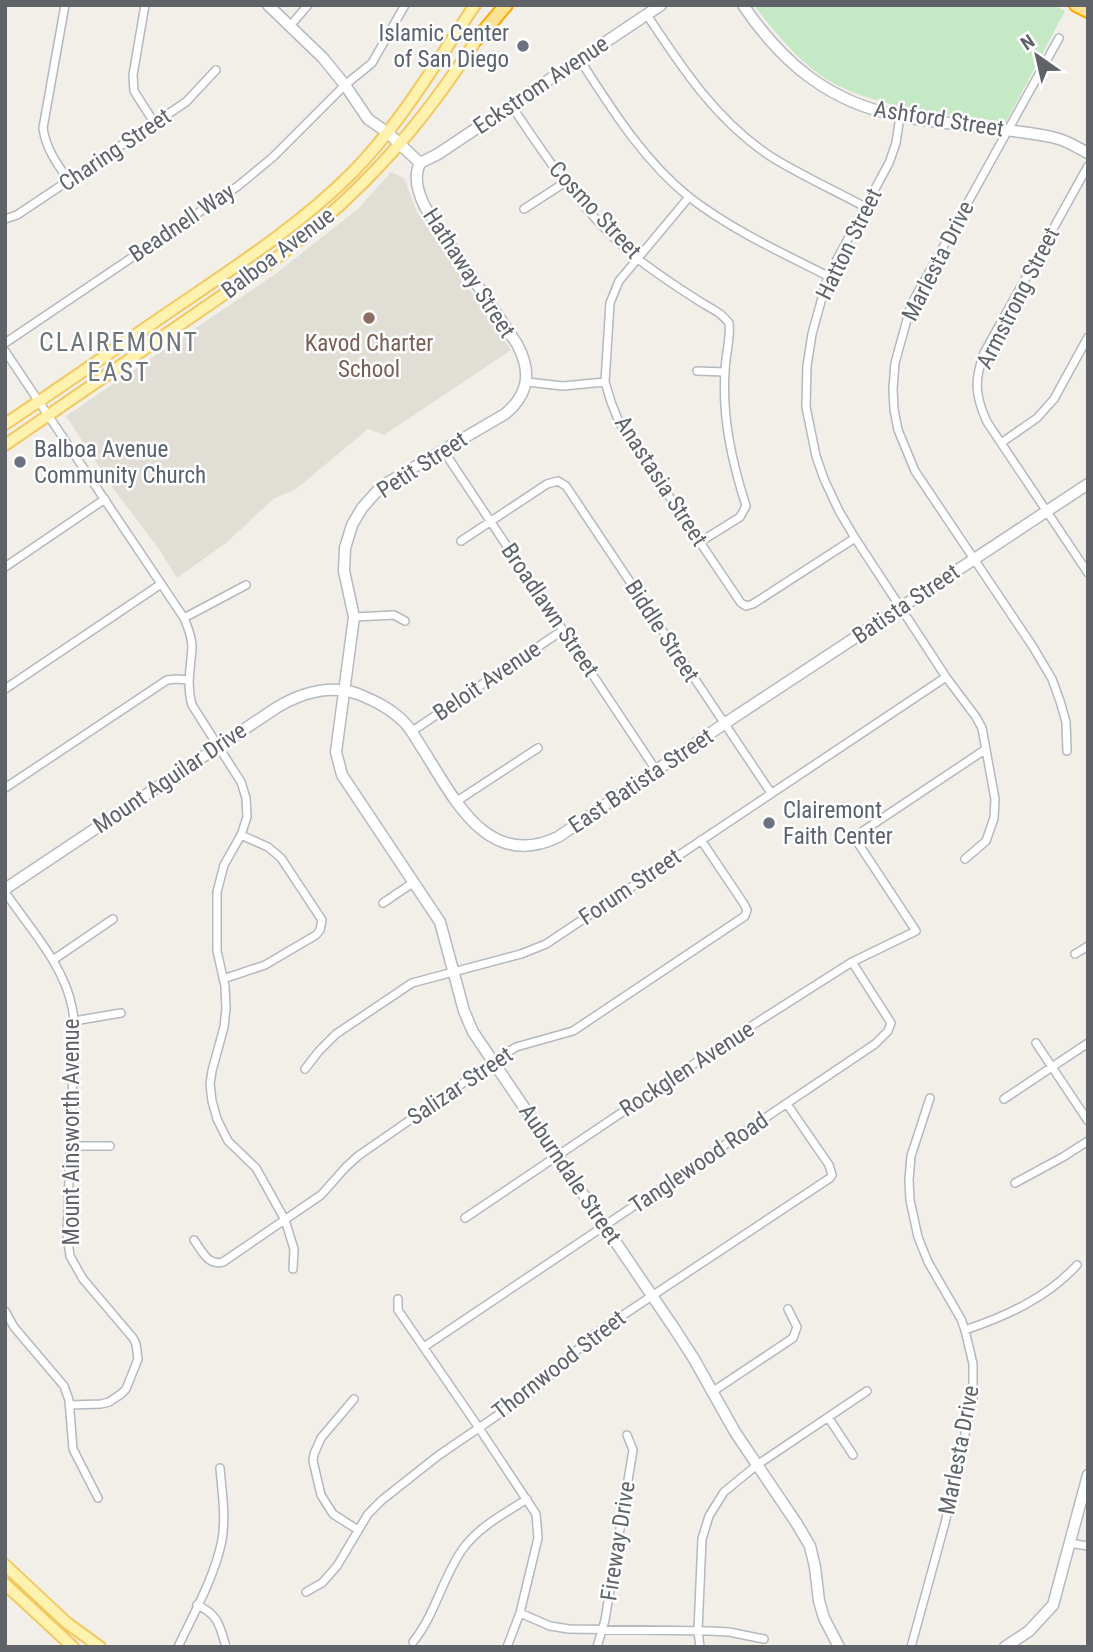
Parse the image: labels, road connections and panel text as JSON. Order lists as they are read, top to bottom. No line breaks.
{"streets":{"main road":["Balboa Avenue"],"street":["Eckstrom Avenue","Ashford Street","Charing Street","Cosmo Street","Beadnell Way","Hatton Street","Marlesta Drive","Hathaway Street","Armstrong Street","Petit Street","Anastasia Street","Batista Street","Broadlawn Street","Biddle Street","Beloit Avenue","Mount Aguilar Drive","East Batista Street","Forum Street","Rockglen Avenue","Salizar Street","Mount Ainsworth Avenue","Tanglewood Road","Auburndale Street","Thornwood Street","Fireway Drive"]},"crossings":[["Eckstrom Avenue","Cosmo Street"],["Eckstrom Avenue","Hathaway Street"],["Ashford Street","Hatton Street"],["Ashford Street","Marlesta Drive"],["Cosmo Street","Anastasia Street"],["Hatton Street","Anastasia Street"],["Hatton Street","Batista Street"],["Hatton Street","Forum Street"],["Hatton Street","Rockglen Avenue"],["Marlesta Drive","Batista Street"],["Hathaway Street","Petit Street"],["Armstrong Street","Batista Street"],["Petit Street","Broadlawn Street"],["Petit Street","Mount Aguilar Drive"],["Petit Street","East Batista Street"],["Petit Street","Auburndale Street"],["Batista Street","Biddle Street"],["Batista Street","East Batista Street"],["Broadlawn Street","Biddle Street"],["Broadlawn Street","Beloit Avenue"],["Broadlawn Street","East Batista Street"],["Biddle Street","East Batista Street"],["Biddle Street","Forum Street"],["Beloit Avenue","East Batista Street"],["Mount Aguilar Drive","East Batista Street"],["Mount Aguilar Drive","Mount Ainsworth Avenue"],["Mount Aguilar Drive","Auburndale Street"],["East Batista Street","Auburndale Street"],["Forum Street","Salizar Street"],["Forum Street","Auburndale Street"],["Rockglen Avenue","Tanglewood Road"],["Rockglen Avenue","Auburndale Street"],["Salizar Street","Auburndale Street"],["Tanglewood Road","Auburndale Street"],["Tanglewood Road","Thornwood Street"],["Auburndale Street","Thornwood Street"]],"districts":["CLAIREMONT EAST"],"places":["Islamic Center of San Diego","Kavod Charter School","Balboa Avenue Community Church","Clairemont Faith Center"],"north":"top left"}
